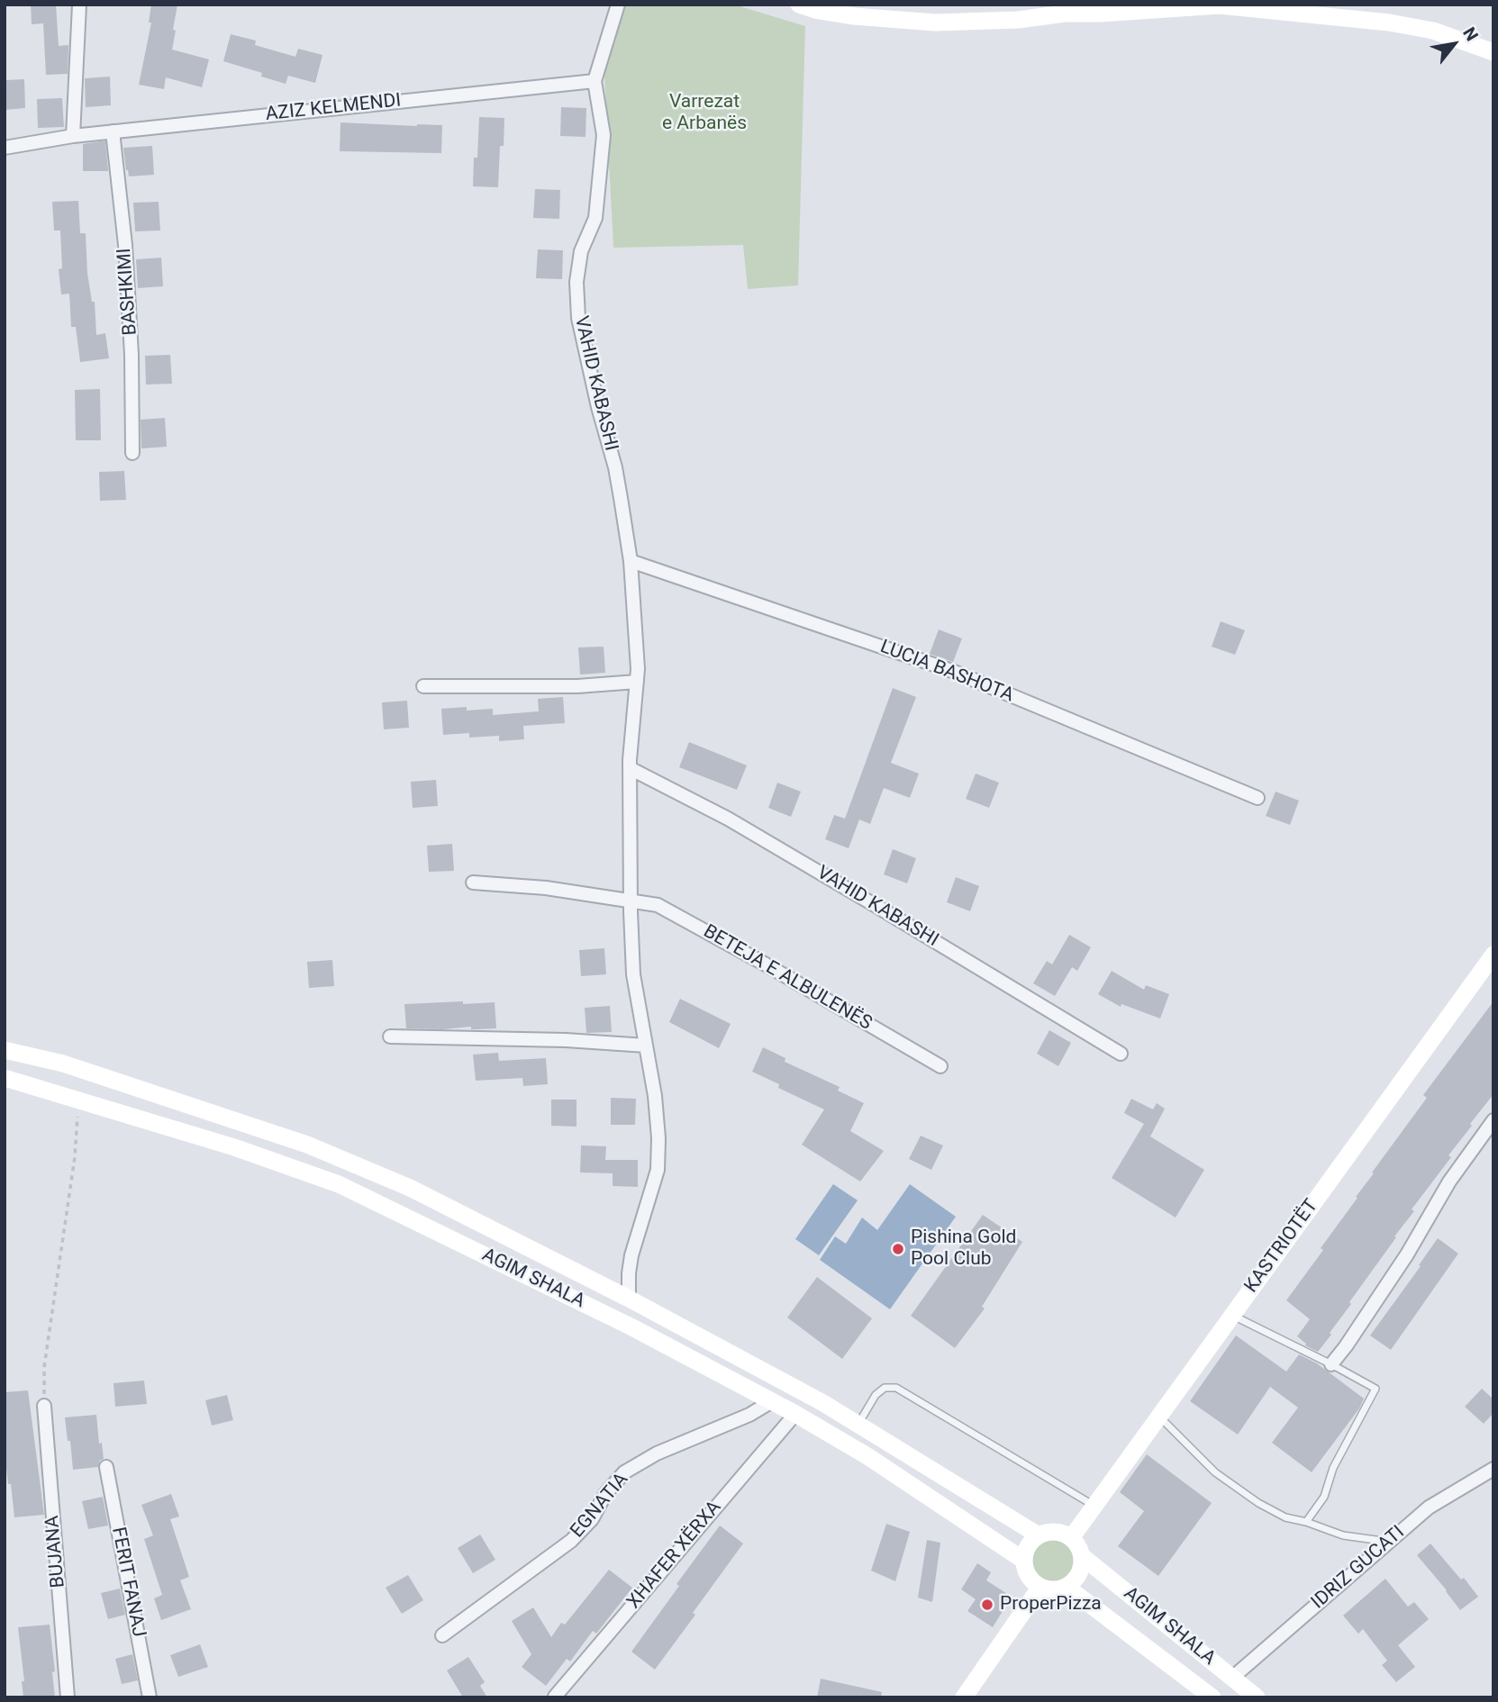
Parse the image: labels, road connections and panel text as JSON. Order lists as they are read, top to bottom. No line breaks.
{"streets":{"main road":["KASTRIOTËT","AGIM SHALA"],"street":["AZIZ KELMENDI","BASHKIMI","VAHID KABASHI","LUCIA BASHOTA","BETEJA E ALBULENËS","EGNATIA","BUJANA","XHAFER XËRXA","IDRIZ GUCATI","FERIT FANAJ"]},"crossings":[["AZIZ KELMENDI","BASHKIMI"],["AZIZ KELMENDI","VAHID KABASHI"],["VAHID KABASHI","LUCIA BASHOTA"],["VAHID KABASHI","BETEJA E ALBULENËS"],["VAHID KABASHI","AGIM SHALA"],["KASTRIOTËT","AGIM SHALA"],["AGIM SHALA","EGNATIA"],["AGIM SHALA","XHAFER XËRXA"],["AGIM SHALA","IDRIZ GUCATI"]],"parks":["Varrezat e Arbanës"],"places":["Pishina Gold Pool Club","ProperPizza"],"north":"top right"}
